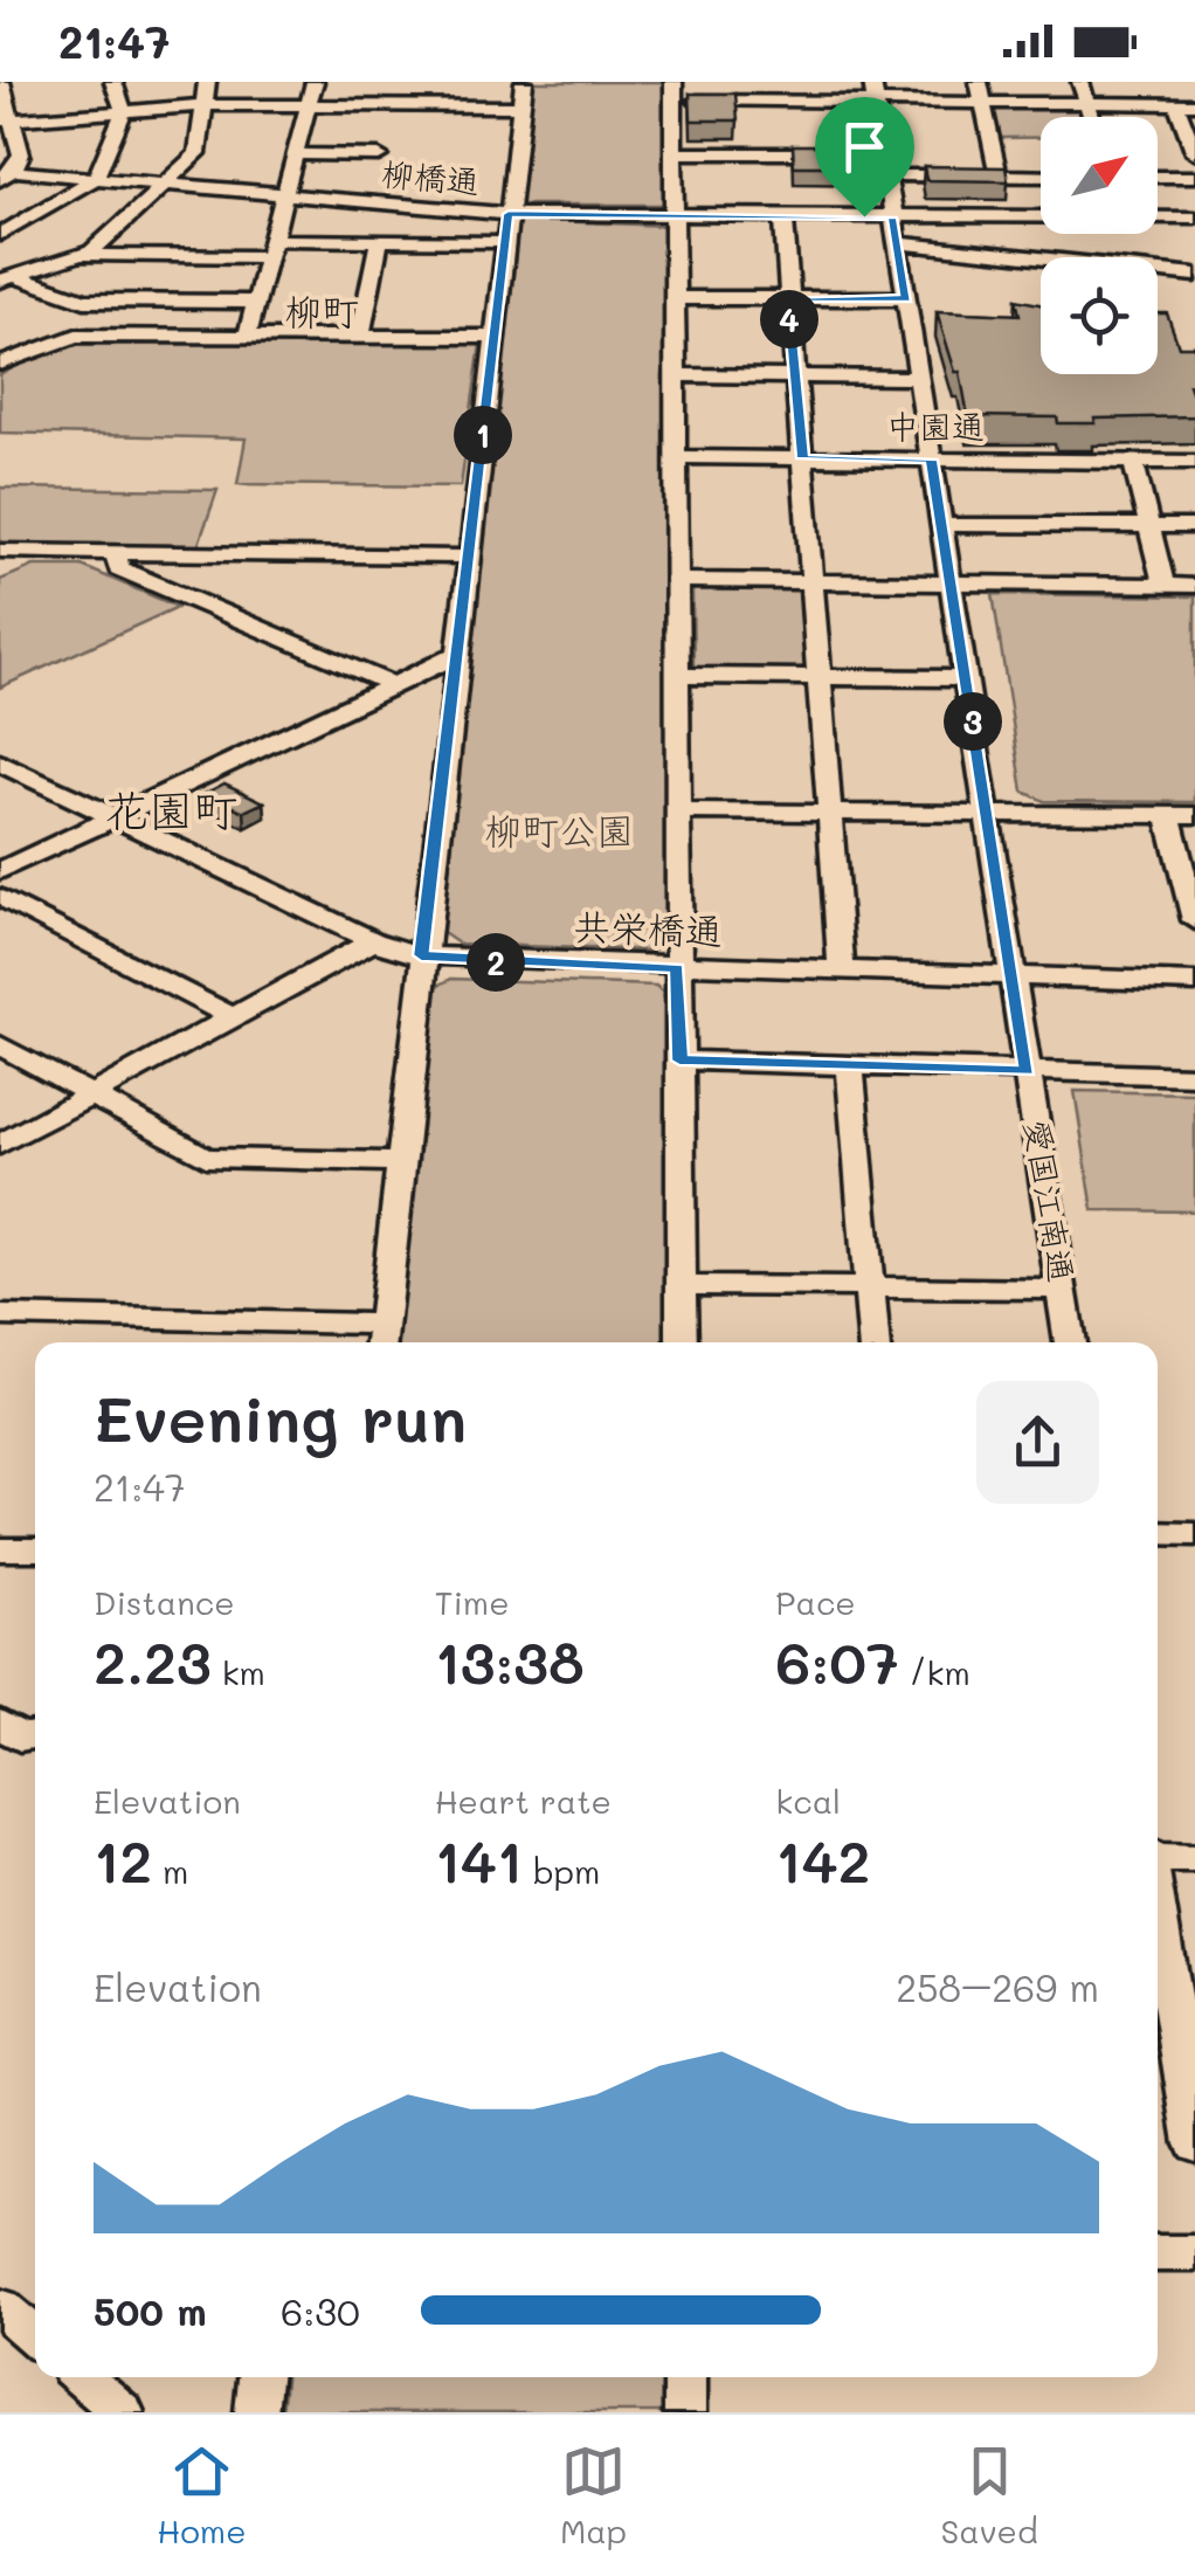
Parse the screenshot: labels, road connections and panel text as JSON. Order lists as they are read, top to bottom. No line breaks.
{"streets":{"street":["柳橋通","中園通","共栄橋通","愛国江南通"]},"crossings":[["柳橋通","愛国江南通"],["中園通","愛国江南通"],["共栄橋通","愛国江南通"]],"districts":["柳町","花園町"],"parks":["柳町公園"],"north":"top right","page":{"status":"21:47","pins":["4","1","3","2"],"heading":["Evening run","21:47"],"stats":[["Distance","2.23 km"],["Time","13:38"],["Pace","6:07 /km"],["Elevation","12 m"],["Heart rate","141 bpm"],["kcal","142"]],"chart":["Elevation","258–269 m"],"list":[{"name":"500 m","note":"6:30"}],"tabs":["Home","Map","Saved"]}}
